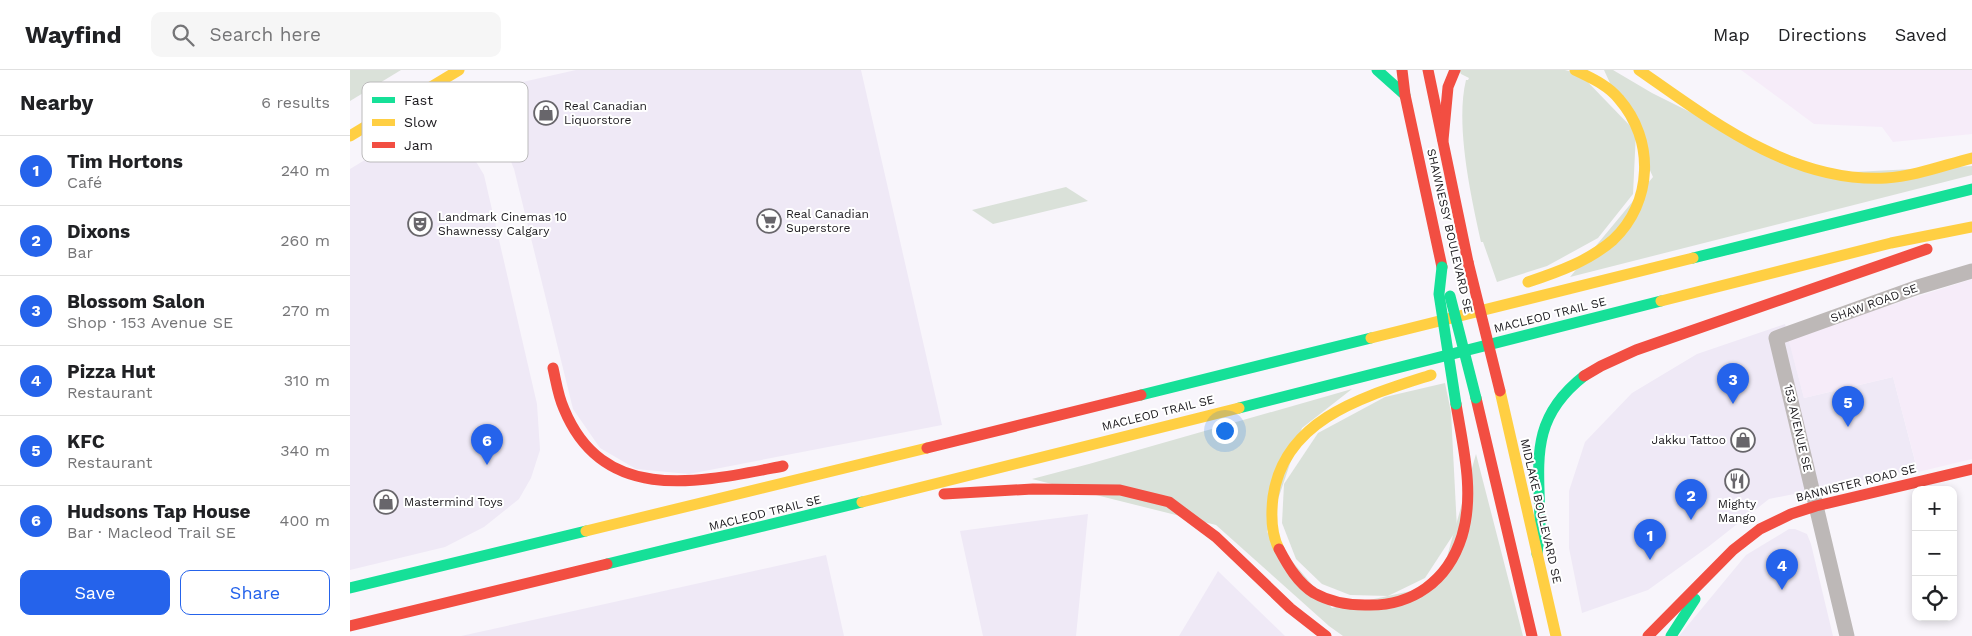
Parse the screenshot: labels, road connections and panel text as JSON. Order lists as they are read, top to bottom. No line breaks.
{"streets":{"main road":["SHAWNESSY BOULEVARD SE","MACLEOD TRAIL SE","BANNISTER ROAD SE","MIDLAKE BOULEVARD SE"],"street":["SHAW ROAD SE","153 AVENUE SE"]},"crossings":[["SHAWNESSY BOULEVARD SE","MIDLAKE BOULEVARD SE"],["SHAW ROAD SE","153 AVENUE SE"],["153 AVENUE SE","BANNISTER ROAD SE"]],"places":{"shop":["Real Canadian Liquorstore","Jakku Tattoo","Mastermind Toys"],"supermarket":["Real Canadian Superstore"],"theatre":["Landmark Cinemas 10 Shawnessy Calgary"],"restaurant":["Mighty Mango"]},"legend":["Fast","Slow","Jam"],"page":{"header":"Wayfind","search":"Search here","nav":["Map","Directions","Saved"],"heading":["Nearby","6 results"],"list":[{"mark":"1","name":"Tim Hortons","note":"Café","value":"240 m"},{"mark":"2","name":"Dixons","note":"Bar","value":"260 m"},{"mark":"3","name":"Blossom Salon","note":"Shop · 153 Avenue SE","value":"270 m"},{"mark":"4","name":"Pizza Hut","note":"Restaurant","value":"310 m"},{"mark":"5","name":"KFC","note":"Restaurant","value":"340 m"},{"mark":"6","name":"Hudsons Tap House","note":"Bar · Macleod Trail SE","value":"400 m"}],"pins":["3","5","6","2","1","4"],"map_buttons":["+","−"],"buttons":["Save","Share"]}}
